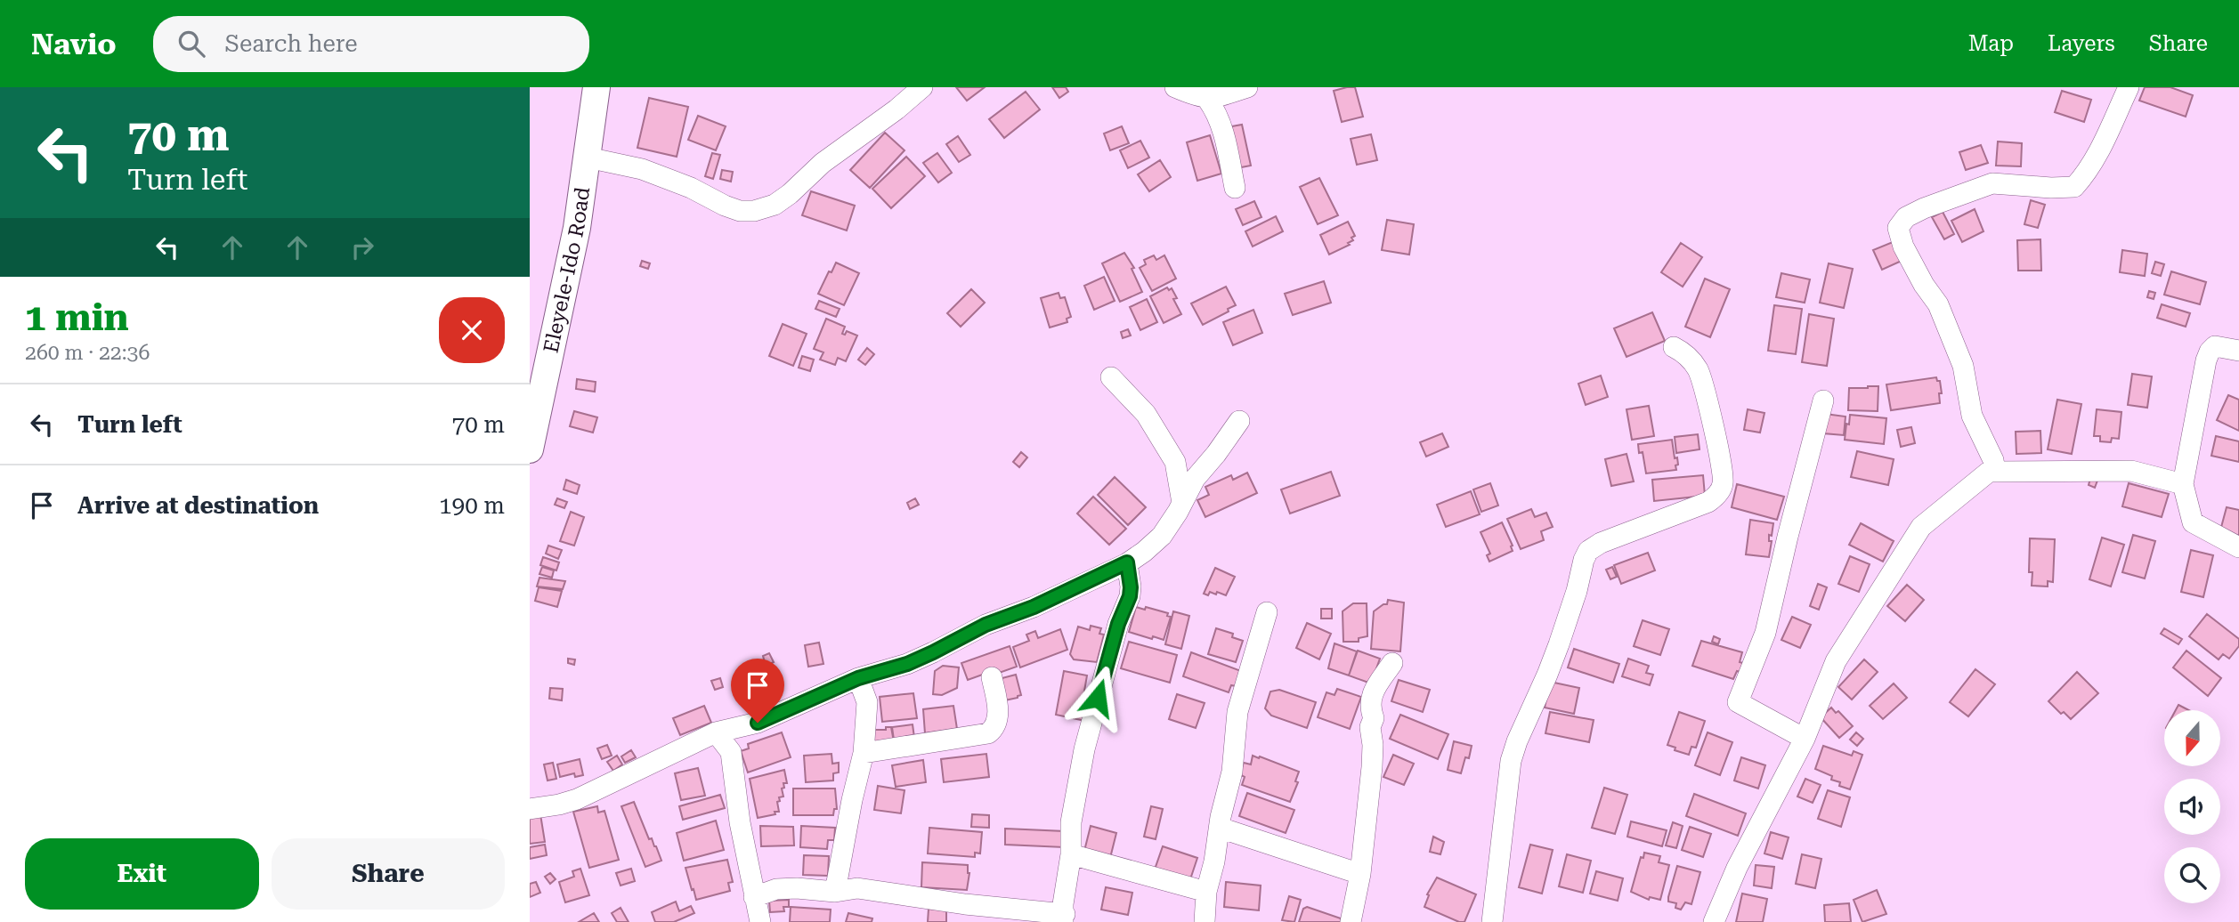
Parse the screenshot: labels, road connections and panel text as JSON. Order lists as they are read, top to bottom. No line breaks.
{"streets":{"main road":["Eleyele-Ido Road"]},"north":"bottom","page":{"header":"Navio","search":"Search here","nav":["Map","Layers","Share"],"turn":["70 m","Turn left"],"heading":["1 min","260 m · 22:36"],"list":[{"name":"Turn left","value":"70 m"},{"name":"Arrive at destination","value":"190 m"}],"buttons":["Exit","Share"]}}
